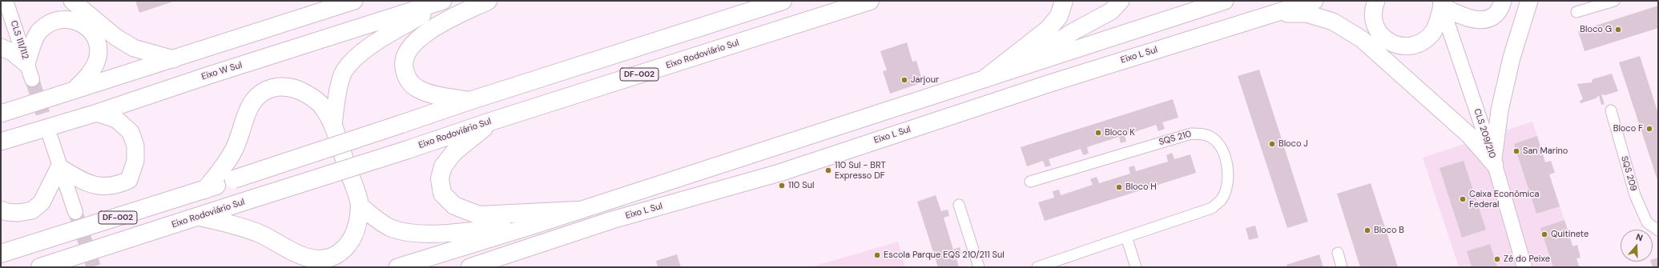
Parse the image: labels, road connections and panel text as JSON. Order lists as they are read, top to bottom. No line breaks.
{"streets":{"highway":["Eixo Rodoviário Sul","DF-002"],"main road":["Eixo L Sul","Eixo W Sul"],"street":["CLS 111/112","CLS 209/210","SQS 210","SQS 209"]},"places":["Bloco G","Jarjour","Bloco F","Bloco K","Bloco J","San Marino","110 Sul - BRT Expresso DF","110 Sul","Bloco H","Caixa Econômica Federal","Bloco B","Quitinete","Escola Parque EQS 210/211 Sul","Zé do Peixe"],"north":"top"}
